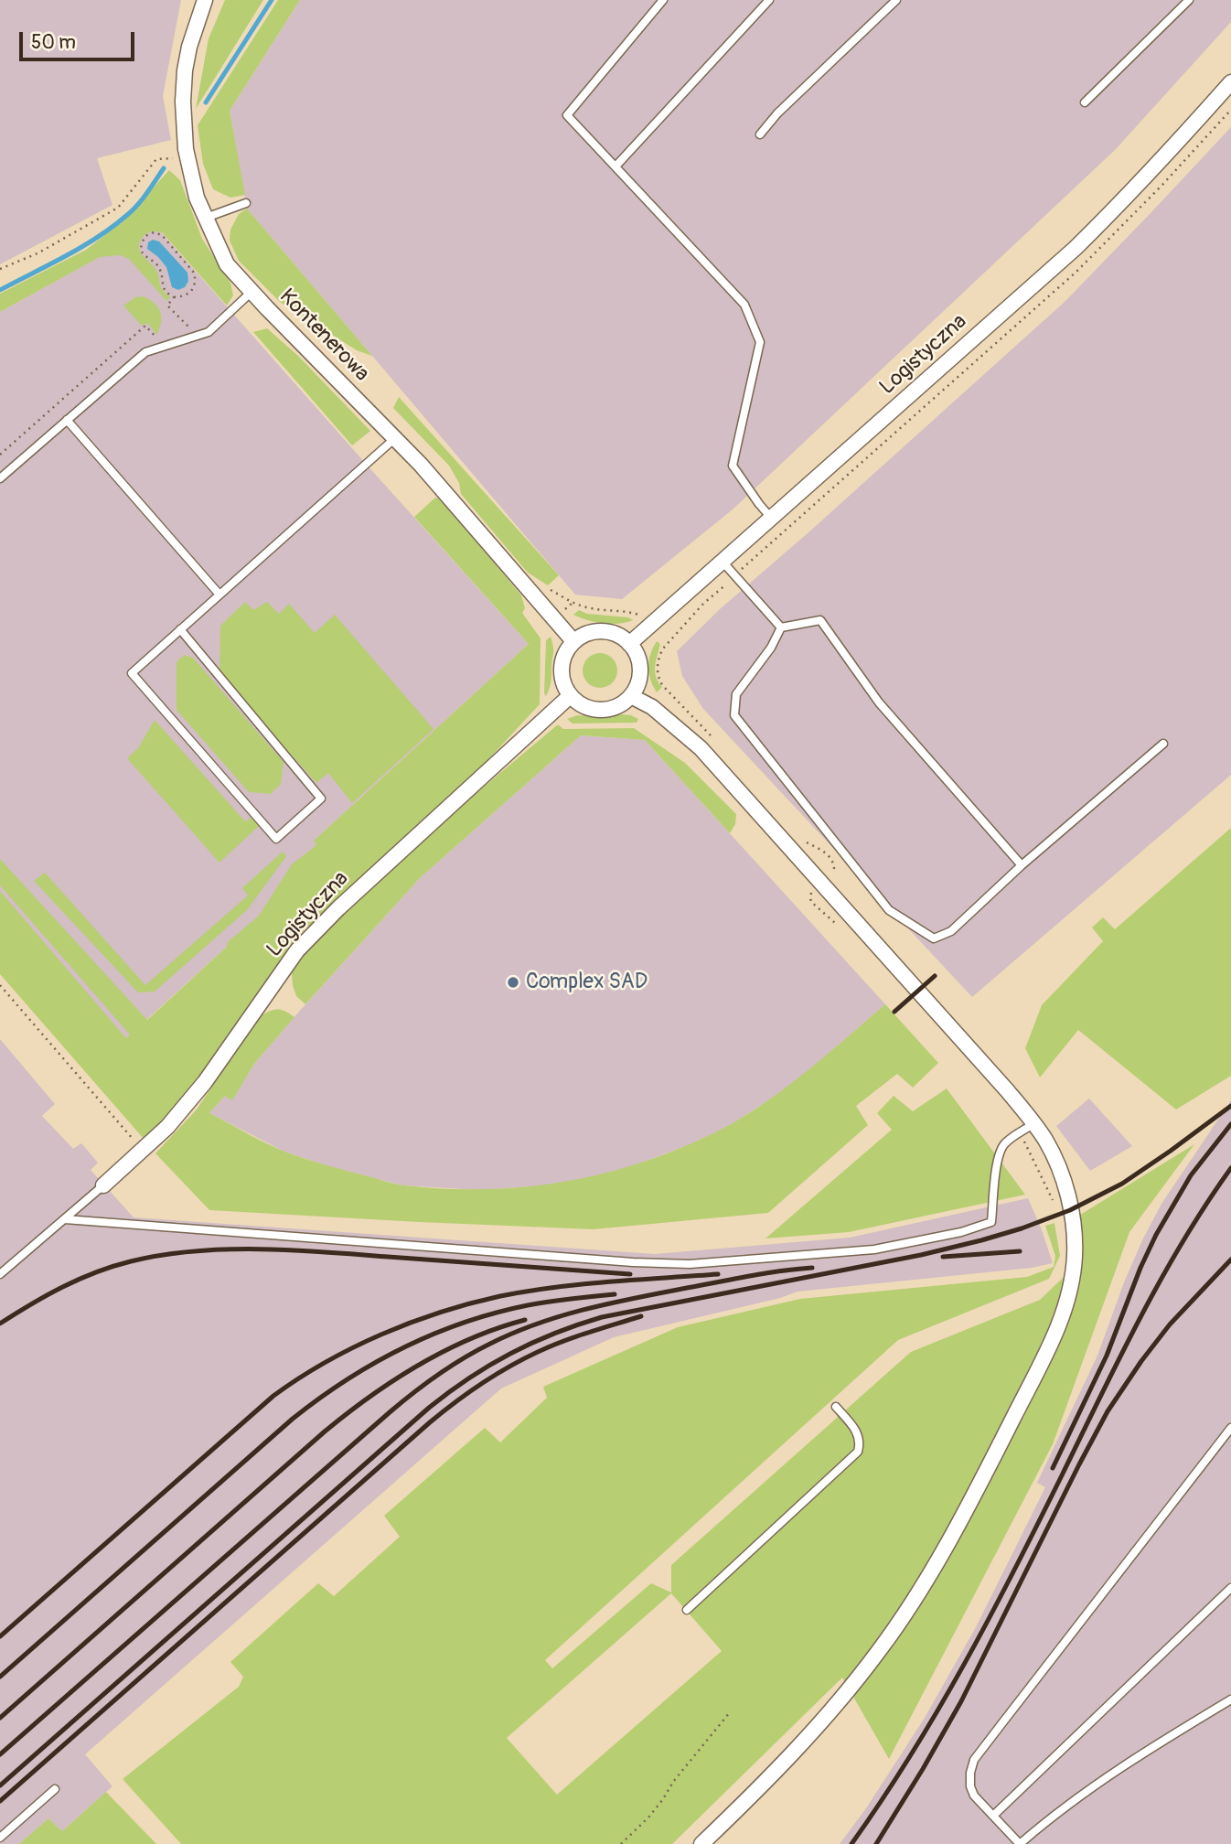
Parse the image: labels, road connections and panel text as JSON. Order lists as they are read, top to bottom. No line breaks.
{"streets":{"street":["Kontenerowa","Logistyczna"]},"crossings":[["Kontenerowa","Logistyczna"]],"places":["Complex SAD"],"scale_bar":"50 m"}
